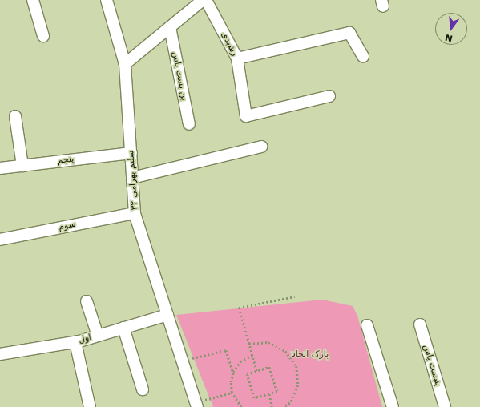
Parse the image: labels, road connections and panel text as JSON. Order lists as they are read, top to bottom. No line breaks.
{"streets":{"street":["رشیدی","بن بست یاس","پنجم","سلیم بهرامی ۳۲","سوم","اول","بنبست یاس"]},"crossings":[["پنجم","سلیم بهرامی ۳۲"],["سلیم بهرامی ۳۲","سوم"],["سلیم بهرامی ۳۲","اول"]],"parks":["پارک اتحاد"],"north":"bottom"}
